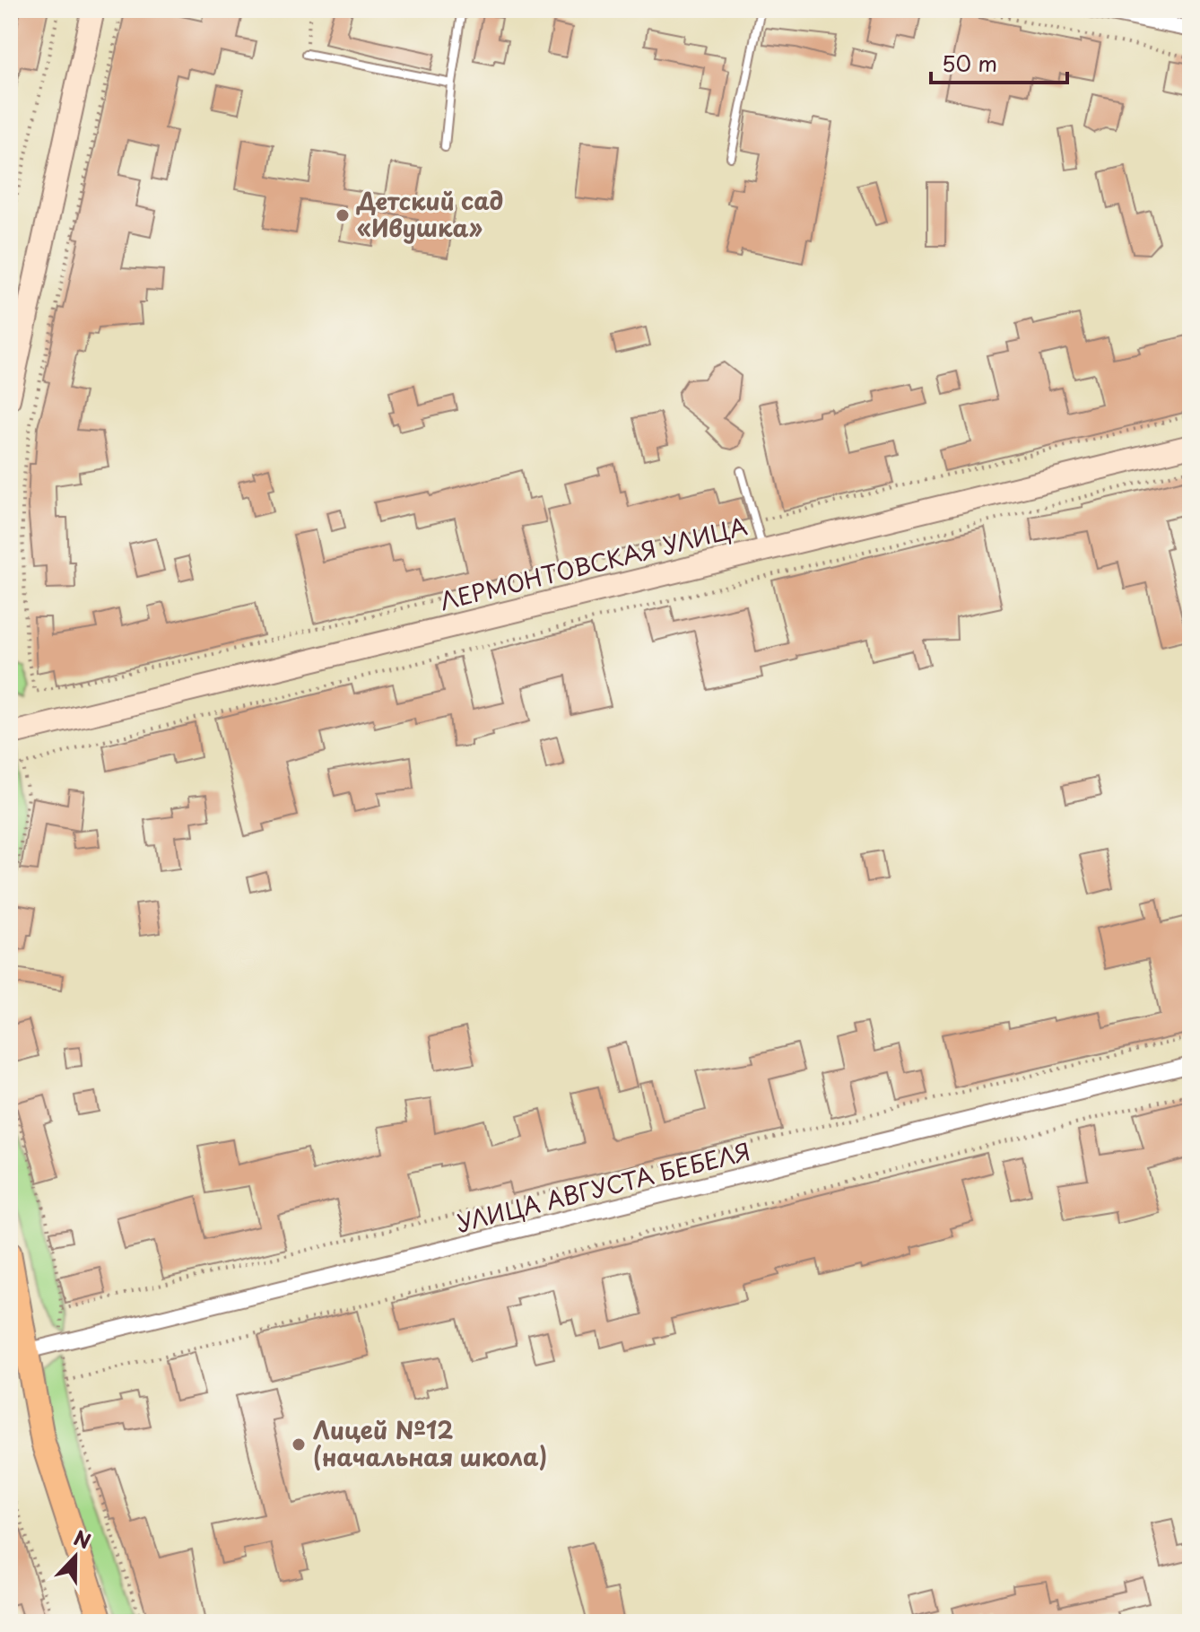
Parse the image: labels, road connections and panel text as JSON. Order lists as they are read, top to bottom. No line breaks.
{"streets":{"main road":["ЛЕРМОНТОВСКАЯ УЛИЦА"],"street":["УЛИЦА АВГУСТА БЕБЕЛЯ"]},"places":["Детский сад «Ивушка»","Лицей №12 (начальная школа)"],"scale_bar":"50 m","north":"top"}
